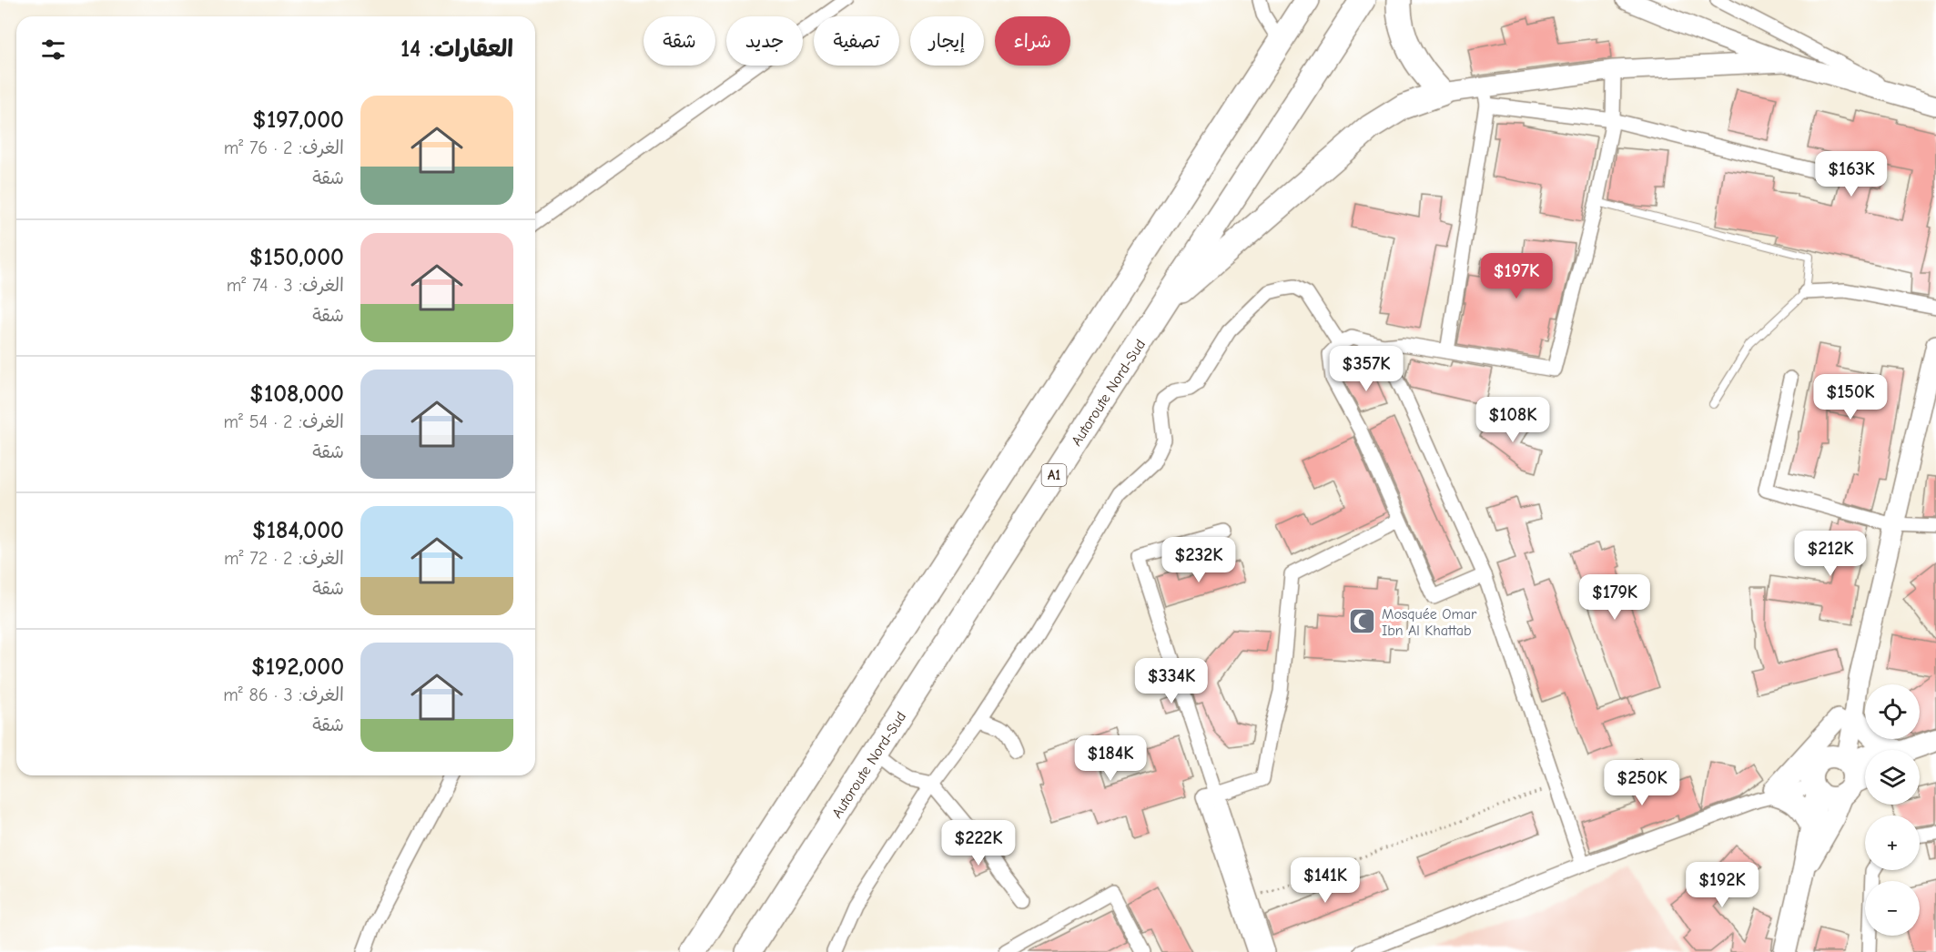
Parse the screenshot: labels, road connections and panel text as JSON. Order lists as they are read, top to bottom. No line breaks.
{"streets":{"highway":["Autoroute Nord-Sud","A1"]},"places":{"mosque":["Mosquée Omar Ibn Al Khattab"]},"page":{"chip":["شراء","إيجار","تصفية","جديد","شقة"],"heading":"العقارات: 14","list":[{"name":"$197,000","note":"الغرف: 2 · 76 m² · شقة"},{"name":"$150,000","note":"الغرف: 3 · 74 m² · شقة"},{"name":"$108,000","note":"الغرف: 2 · 54 m² · شقة"},{"name":"$184,000","note":"الغرف: 2 · 72 m² · شقة"},{"name":"$192,000","note":"الغرف: 3 · 86 m² · شقة"}],"price":["$163K","$197K","$357K","$150K","$108K","$212K","$232K","$179K","$334K","$184K","$250K","$222K","$141K","$192K"],"map_buttons":["+","−"]}}
